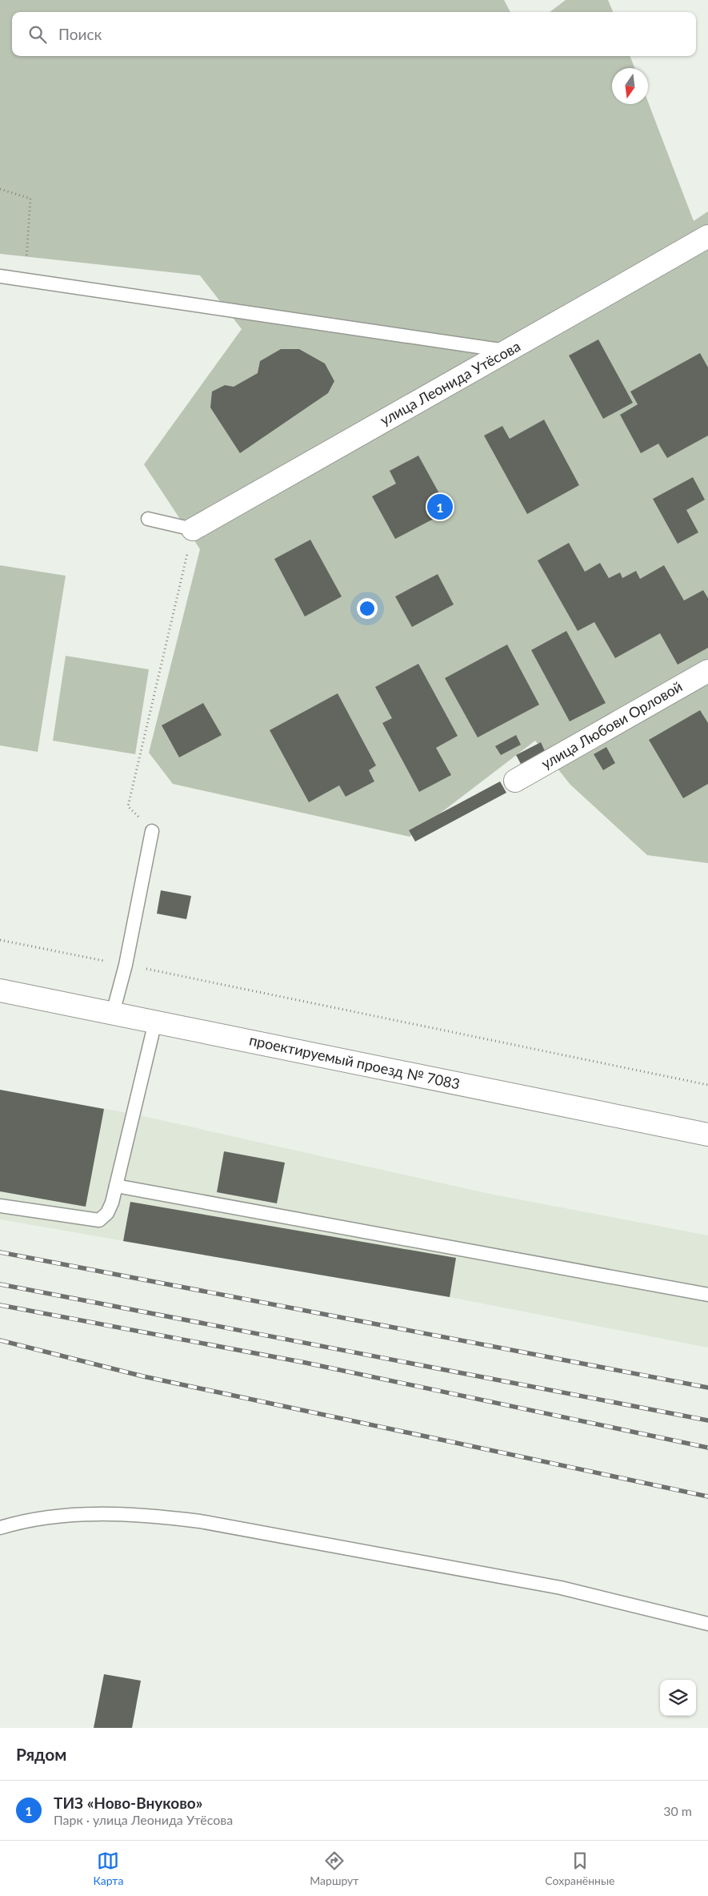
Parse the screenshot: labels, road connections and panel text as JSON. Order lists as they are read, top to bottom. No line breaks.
{"streets":{"street":["улица Леонида Утёсова","улица Любови Орловой","проектируемый проезд № 7083"]},"north":"bottom","page":{"search":"Поиск","pins":"1","heading":"Рядом","list":[{"mark":"1","name":"ТИЗ «Ново-Внуково»","note":"Парк · улица Леонида Утёсова","value":"30 m"}],"nav":["Карта","Маршрут","Сохранённые"]}}
